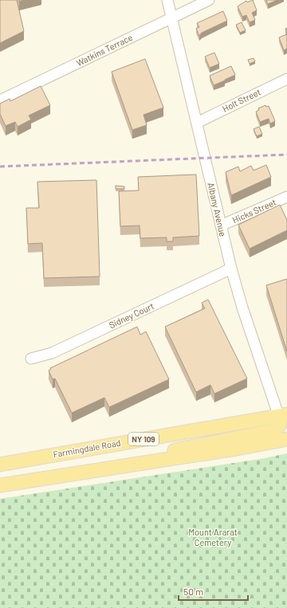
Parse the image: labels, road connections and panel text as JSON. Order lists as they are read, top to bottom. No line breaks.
{"streets":{"main road":["NY 109","Farmingdale Road"],"street":["Watkins Terrace","Holt Street","Albany Avenue","Hicks Street","Sidney Court"]},"crossings":[["Watkins Terrace","Albany Avenue"],["Holt Street","Albany Avenue"],["Albany Avenue","Hicks Street"],["Albany Avenue","Sidney Court"],["Albany Avenue","Farmingdale Road"]],"parks":["Mount Ararat Cemetery"],"scale_bar":"50 m"}
